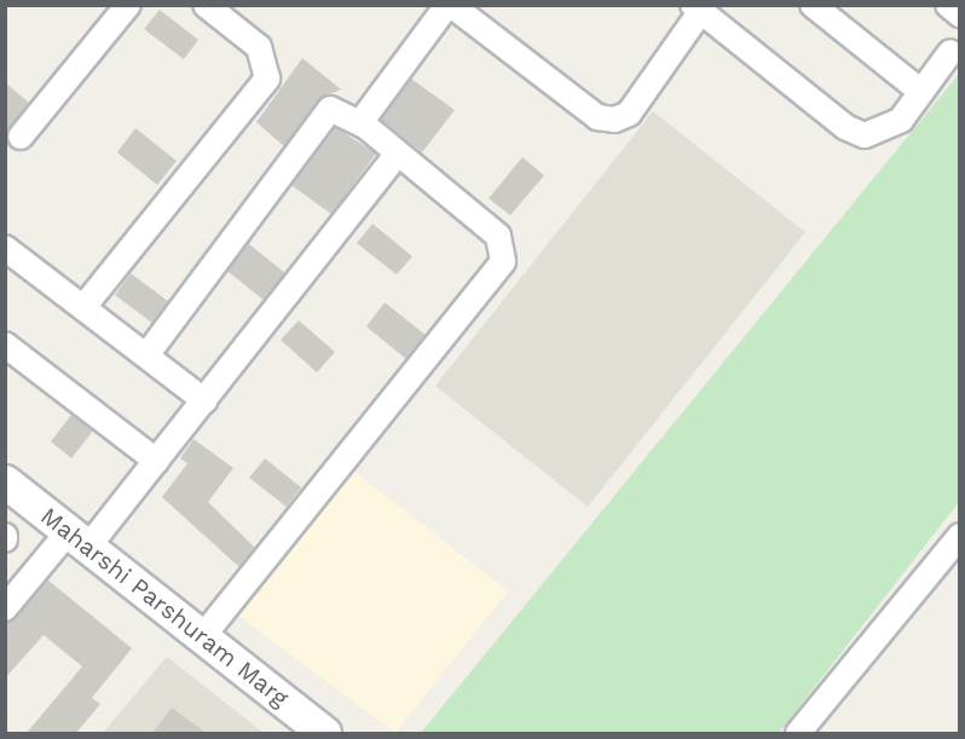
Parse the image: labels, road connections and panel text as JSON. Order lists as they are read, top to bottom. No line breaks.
{"streets":{"street":["Maharshi Parshuram Marg"]}}
